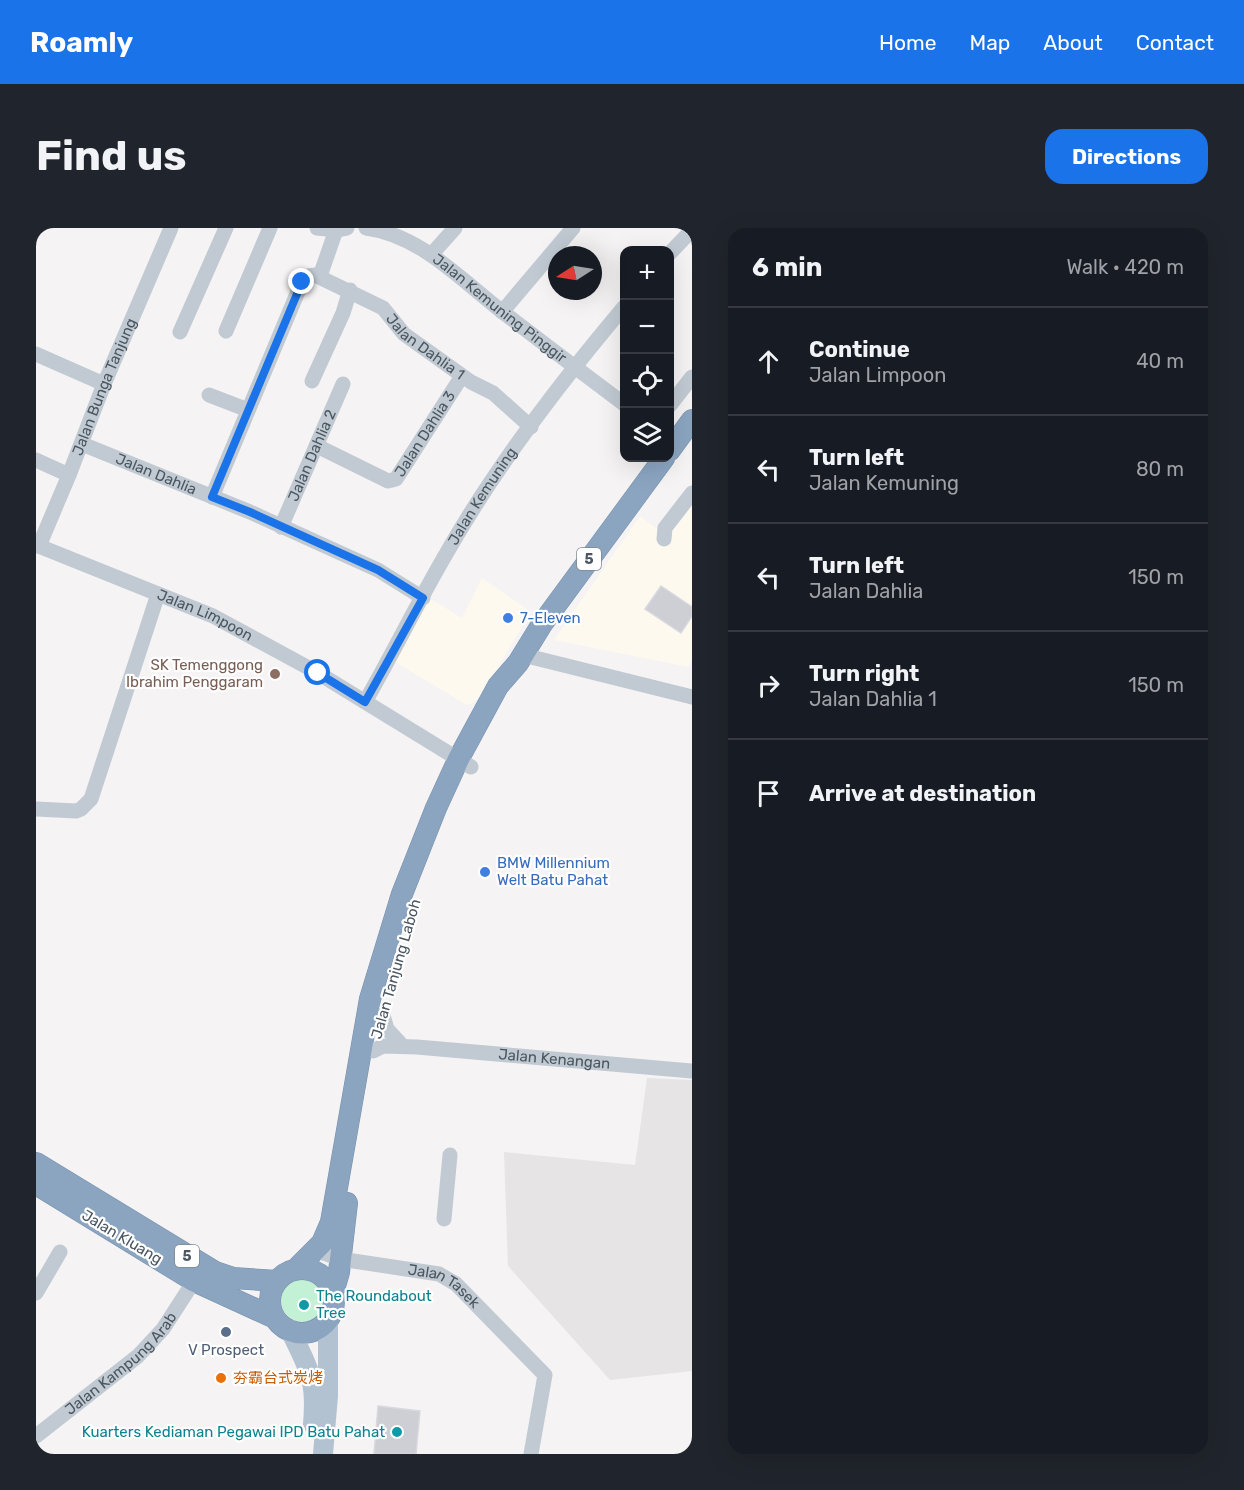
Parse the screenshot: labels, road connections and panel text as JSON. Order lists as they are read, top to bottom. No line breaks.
{"streets":{"highway":["5","Jalan Tanjung Laboh","Jalan Kluang"],"street":["Jalan Kemuning Pinggir","Jalan Dahlia 1","Jalan Bunga Tanjung","Jalan Dahlia 3","Jalan Dahlia 2","Jalan Dahlia","Jalan Kemuning","Jalan Limpoon","Jalan Kenangan","Jalan Tasek","Jalan Kampung Arab"]},"crossings":[["Jalan Kemuning Pinggir","Jalan Kemuning"],["Jalan Dahlia 1","Jalan Dahlia 3"],["Jalan Dahlia 1","Jalan Kemuning"],["Jalan Bunga Tanjung","Jalan Dahlia"],["Jalan Bunga Tanjung","Jalan Limpoon"],["Jalan Dahlia 3","Jalan Dahlia 2"],["Jalan Dahlia 2","Jalan Dahlia"],["Jalan Dahlia","Jalan Kemuning"],["Jalan Kemuning","Jalan Limpoon"],["5","Jalan Tanjung Laboh"],["5","Jalan Kluang"],["Jalan Limpoon","Jalan Tanjung Laboh"],["Jalan Tanjung Laboh","Jalan Kenangan"],["Jalan Tanjung Laboh","Jalan Kluang"],["Jalan Tanjung Laboh","Jalan Tasek"],["Jalan Kluang","Jalan Kampung Arab"]],"places":["7-Eleven","SK Temenggong Ibrahim Penggaram","BMW Millennium Welt Batu Pahat","The Roundabout Tree","V Prospect","夯霸台式炭烤","Kuarters Kediaman Pegawai IPD Batu Pahat"],"north":"left","page":{"header":"Roamly","nav":["Home","Map","About","Contact"],"buttons":"Directions","title":"Find us","heading":["6 min","Walk · 420 m"],"map_buttons":["+","−"],"list":[["Continue","Jalan Limpoon","40 m"],["Turn left","Jalan Kemuning","80 m"],["Turn left","Jalan Dahlia","150 m"],["Turn right","Jalan Dahlia 1","150 m"],"Arrive at destination"]}}
